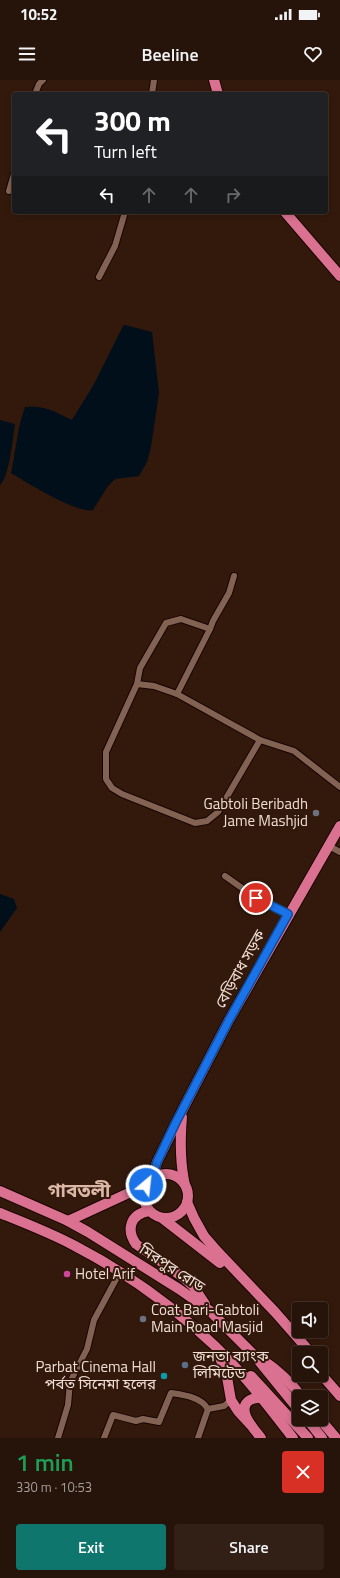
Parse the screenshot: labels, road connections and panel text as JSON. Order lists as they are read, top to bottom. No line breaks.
{"streets":{"highway":["বেড়িবাধ সড়ক","মিরপুর রোড"]},"districts":["গাবতলী"],"places":["Gabtoli Beribadh Jame Mashjid","Hotel Arif","Coat Bari-Gabtoli Main Road Masjid","জনতা ব্যাংক লিমিটেড","Parbat Cinema Hall পর্বত সিনেমা হলের"],"page":{"status":"10:52","header":"Beeline","turn":["300 m","Turn left"],"heading":["1 min","330 m · 10:53"],"buttons":["Exit","Share"]}}
